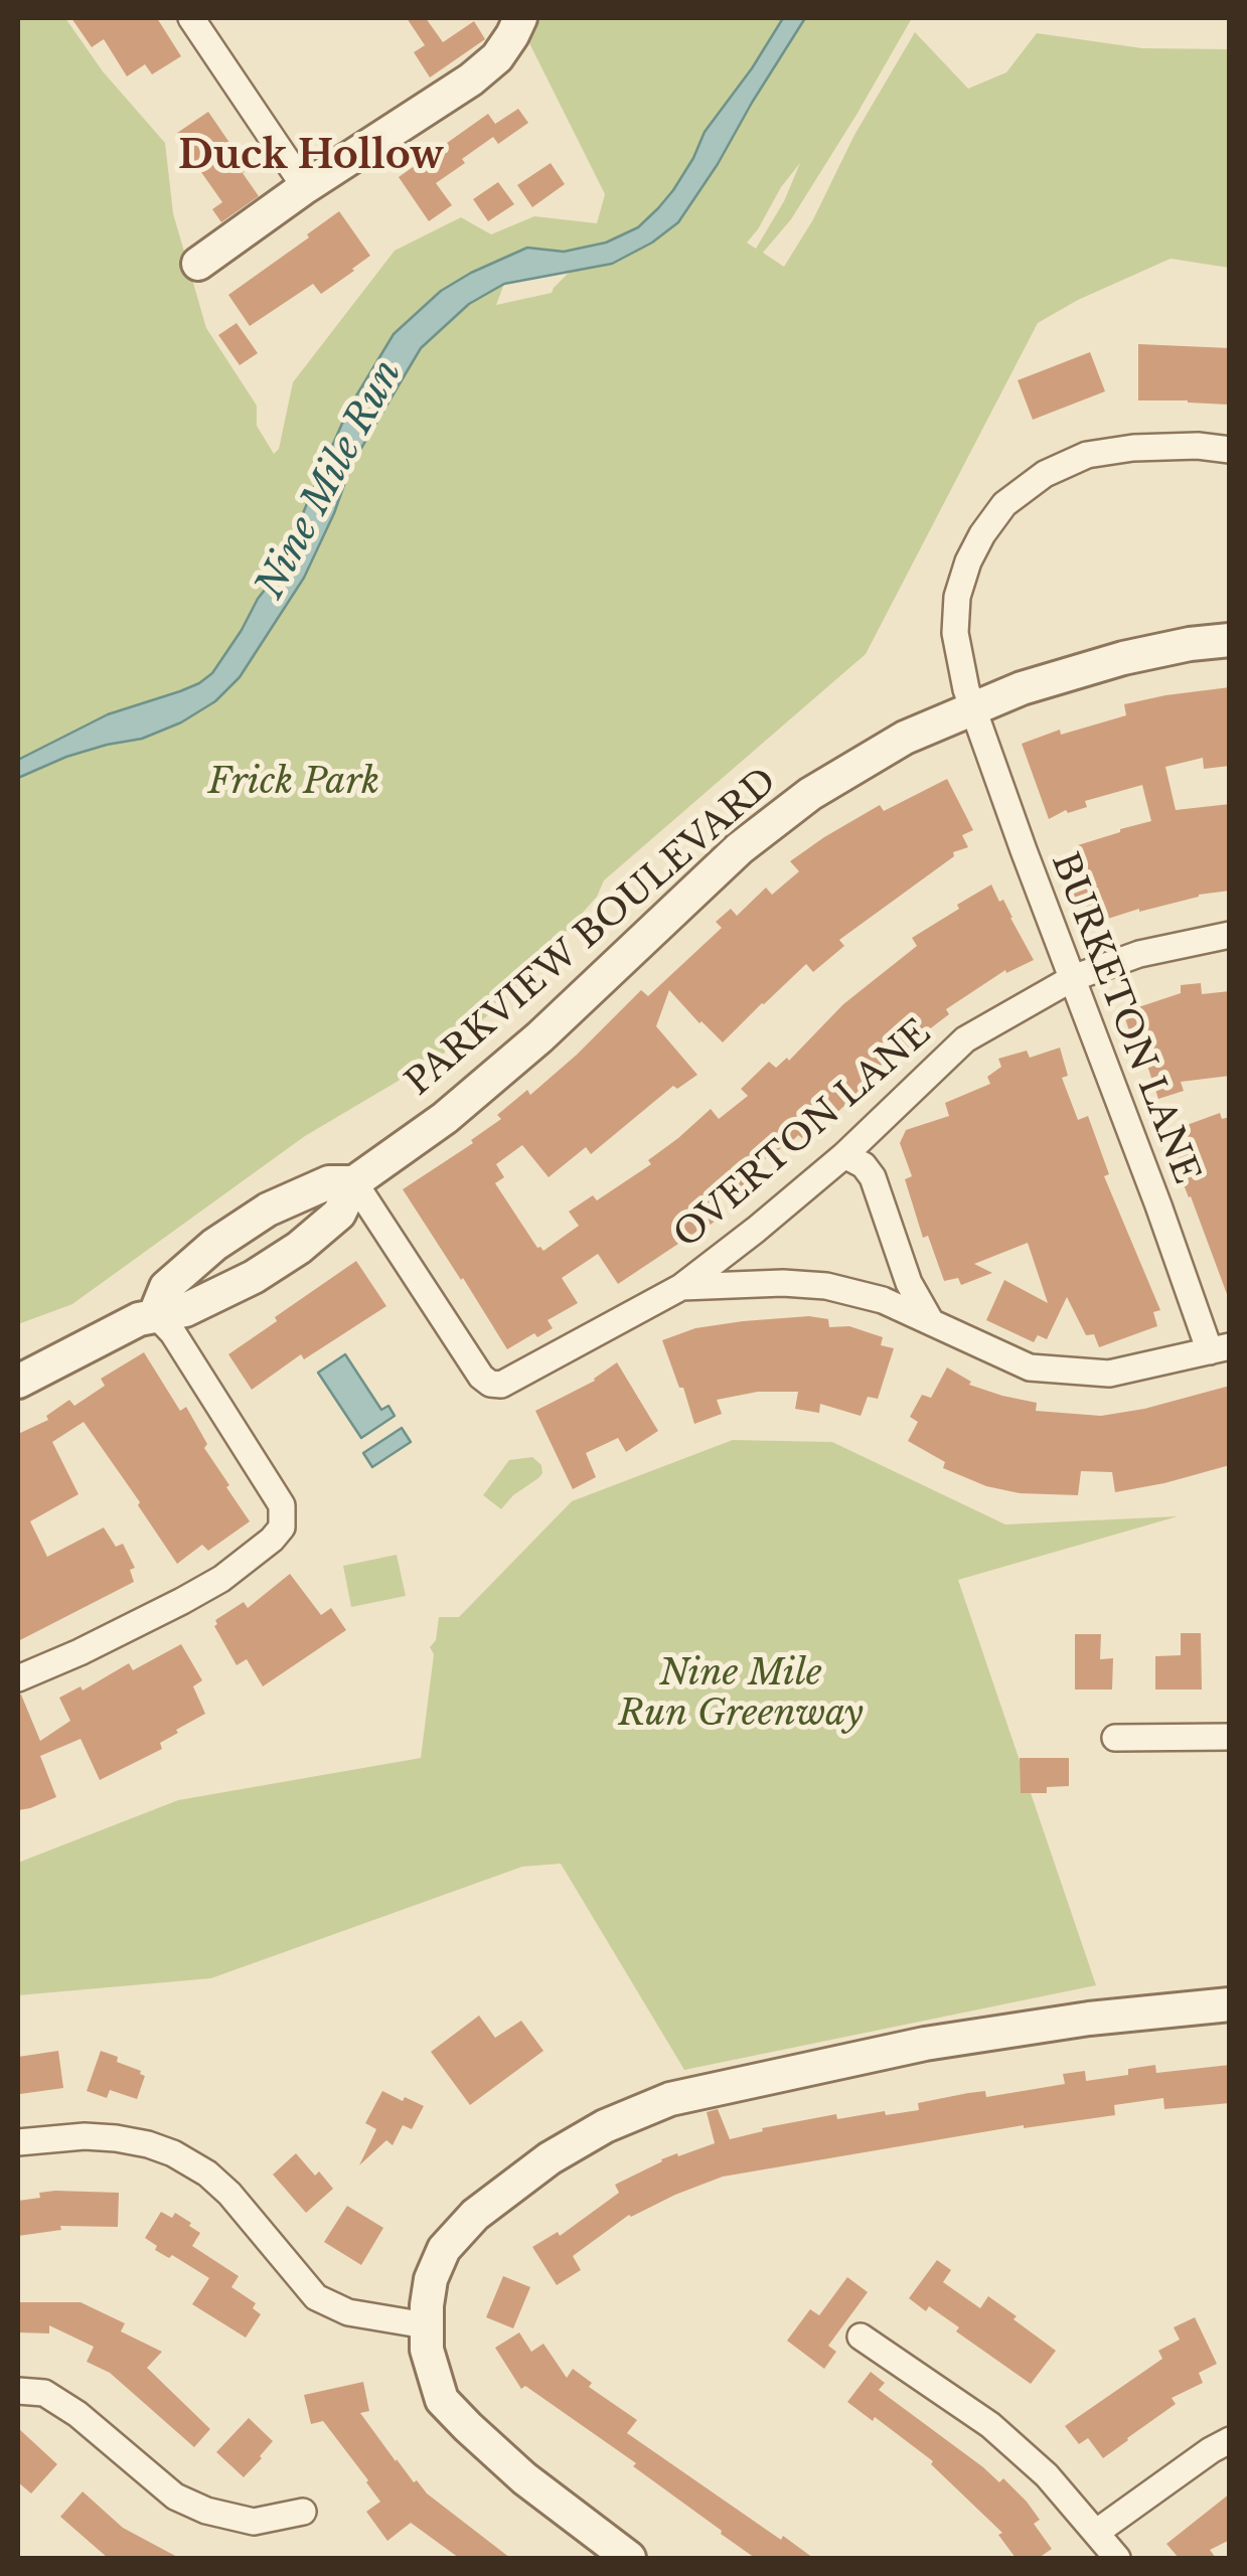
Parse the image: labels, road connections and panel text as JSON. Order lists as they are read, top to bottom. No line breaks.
{"streets":{"street":["PARKVIEW BOULEVARD","BURKETON LANE","OVERTON LANE"]},"crossings":[["PARKVIEW BOULEVARD","BURKETON LANE"],["PARKVIEW BOULEVARD","OVERTON LANE"],["BURKETON LANE","OVERTON LANE"]],"districts":["Duck Hollow"],"water":["Nine Mile Run"],"parks":["Frick Park","Nine Mile Run Greenway"]}
